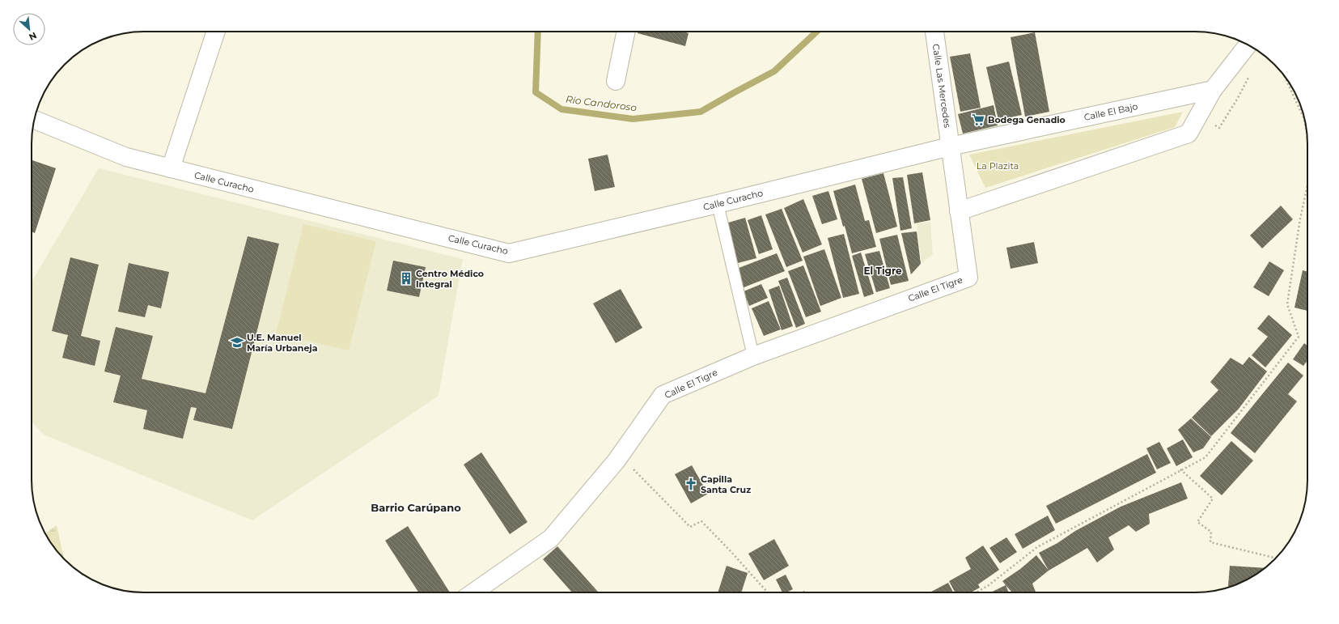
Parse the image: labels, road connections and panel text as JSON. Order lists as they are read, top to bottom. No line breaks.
{"streets":{"street":["Calle Las Mercedes","Calle El Bajo","Calle Curacho","Calle El Tigre"]},"crossings":[["Calle Las Mercedes","Calle El Bajo"],["Calle Las Mercedes","Calle Curacho"],["Calle Las Mercedes","Calle El Tigre"],["Calle El Bajo","Calle Curacho"]],"districts":["El Tigre","Barrio Carúpano"],"water":["Río Candoroso"],"parks":["La Plazita"],"places":{"supermarket":["Bodega Genadio"],"building":["Centro Médico Integral"],"school or university":["U.E. Manuel María Urbaneja"],"church":["Capilla Santa Cruz"]},"north":"bottom right"}
